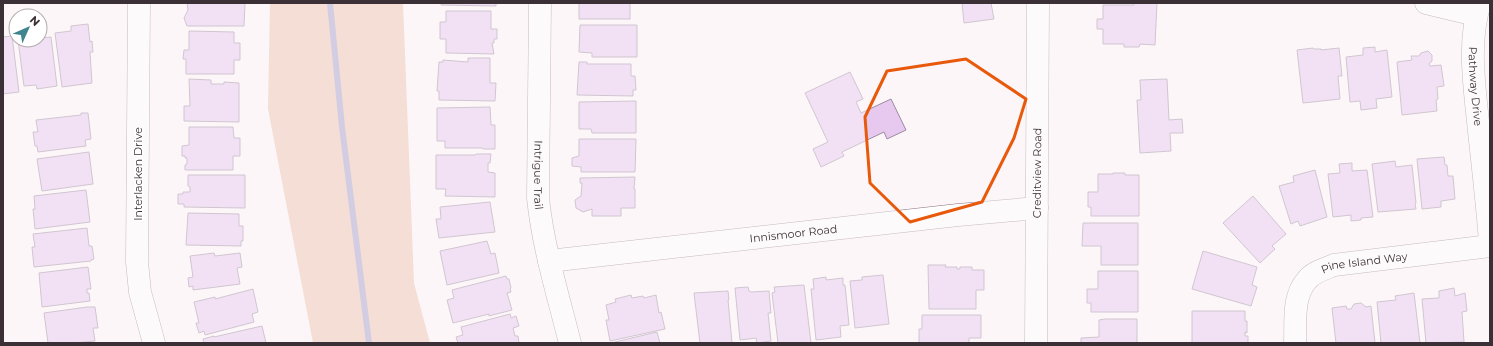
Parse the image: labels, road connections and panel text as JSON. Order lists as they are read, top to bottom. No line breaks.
{"streets":{"street":["Pathway Drive","Creditview Road","Interlacken Drive","Intrigue Trail","Innismoor Road","Pine Island Way"]},"crossings":[["Creditview Road","Innismoor Road"],["Intrigue Trail","Innismoor Road"]],"north":"top right"}
